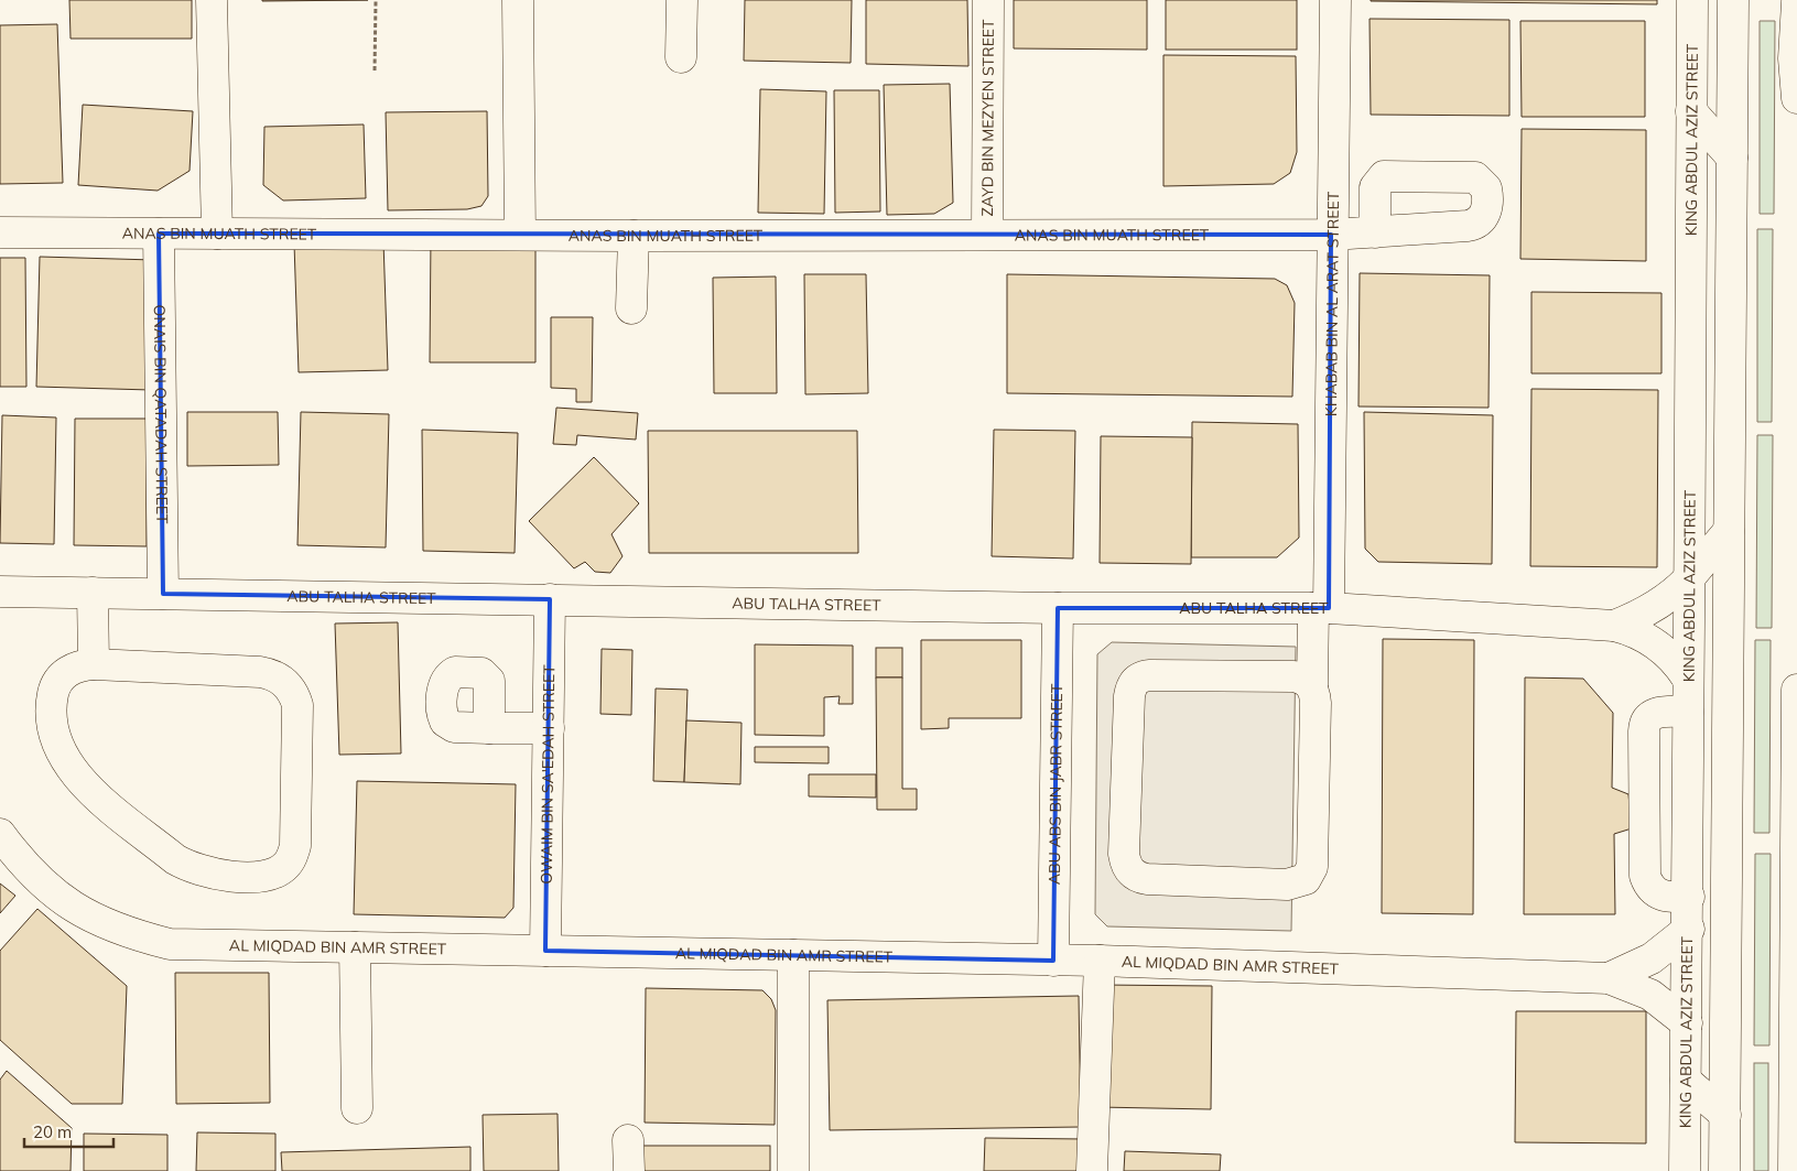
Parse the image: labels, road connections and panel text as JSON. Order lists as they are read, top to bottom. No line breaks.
{"streets":{"main road":["ZAYD BIN MEZYEN STREET","KING ABDUL AZIZ STREET","ANAS BIN MUATH STREET","KHABAB BIN AL ARAT STREET","ONAIS BIN QATADAH STREET","ABU TALHA STREET","OWAIM BIN SA'EDAH STREET","ABU ABS BIN JABR STREET","AL MIQDAD BIN AMR STREET"]},"crossings":[["ZAYD BIN MEZYEN STREET","ANAS BIN MUATH STREET"],["KING ABDUL AZIZ STREET","ABU TALHA STREET"],["KING ABDUL AZIZ STREET","AL MIQDAD BIN AMR STREET"],["ANAS BIN MUATH STREET","KHABAB BIN AL ARAT STREET"],["ANAS BIN MUATH STREET","ONAIS BIN QATADAH STREET"],["KHABAB BIN AL ARAT STREET","ABU TALHA STREET"],["ONAIS BIN QATADAH STREET","ABU TALHA STREET"],["ABU TALHA STREET","OWAIM BIN SA'EDAH STREET"],["ABU TALHA STREET","ABU ABS BIN JABR STREET"],["OWAIM BIN SA'EDAH STREET","AL MIQDAD BIN AMR STREET"],["ABU ABS BIN JABR STREET","AL MIQDAD BIN AMR STREET"]],"scale_bar":"20 m"}
